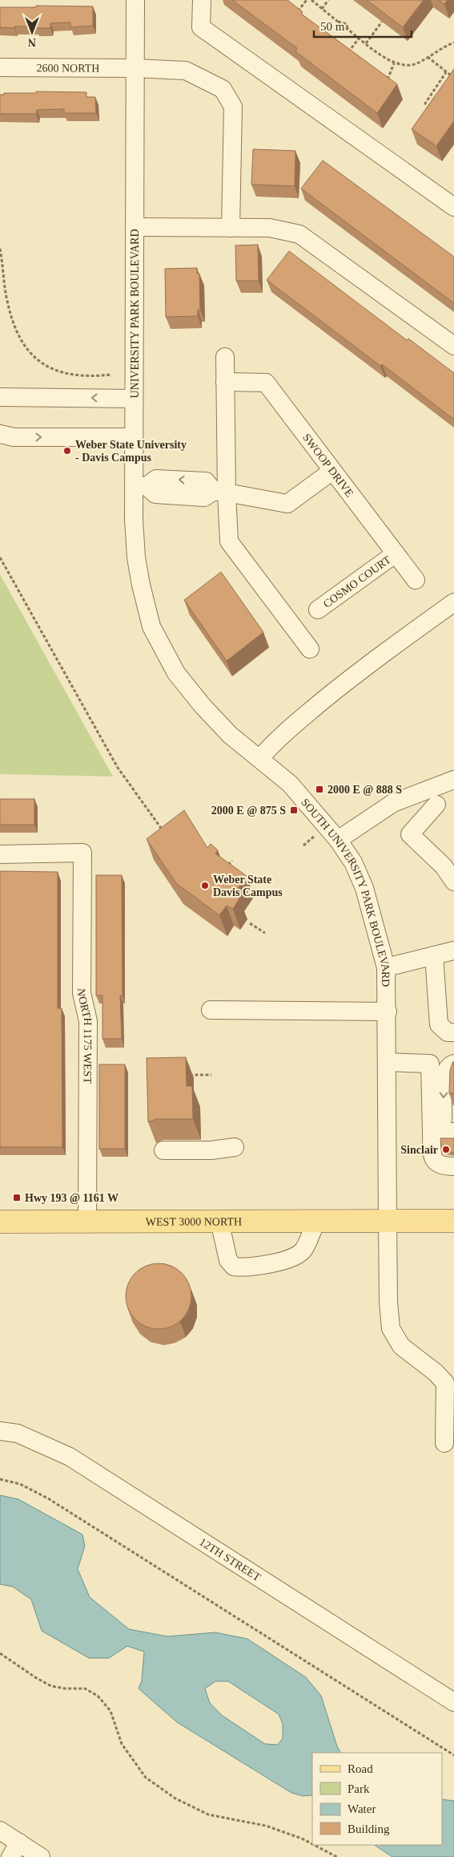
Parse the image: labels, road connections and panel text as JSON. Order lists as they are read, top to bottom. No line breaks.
{"streets":{"main road":["WEST 3000 NORTH"],"street":["2600 NORTH","UNIVERSITY PARK BOULEVARD","SWOOP DRIVE","COSMO COURT","SOUTH UNIVERSITY PARK BOULEVARD","NORTH 1175 WEST","12TH STREET"]},"crossings":[["2600 NORTH","UNIVERSITY PARK BOULEVARD"],["UNIVERSITY PARK BOULEVARD","SOUTH UNIVERSITY PARK BOULEVARD"],["SWOOP DRIVE","COSMO COURT"],["SOUTH UNIVERSITY PARK BOULEVARD","WEST 3000 NORTH"],["NORTH 1175 WEST","WEST 3000 NORTH"]],"places":{"other":["Weber State University - Davis Campus","Weber State Davis Campus","Sinclair"],"transit":["2000 E @ 888 S","2000 E @ 875 S","Hwy 193 @ 1161 W"]},"legend":["Road","Park","Water","Building"],"scale_bar":"50 m","north":"bottom"}
